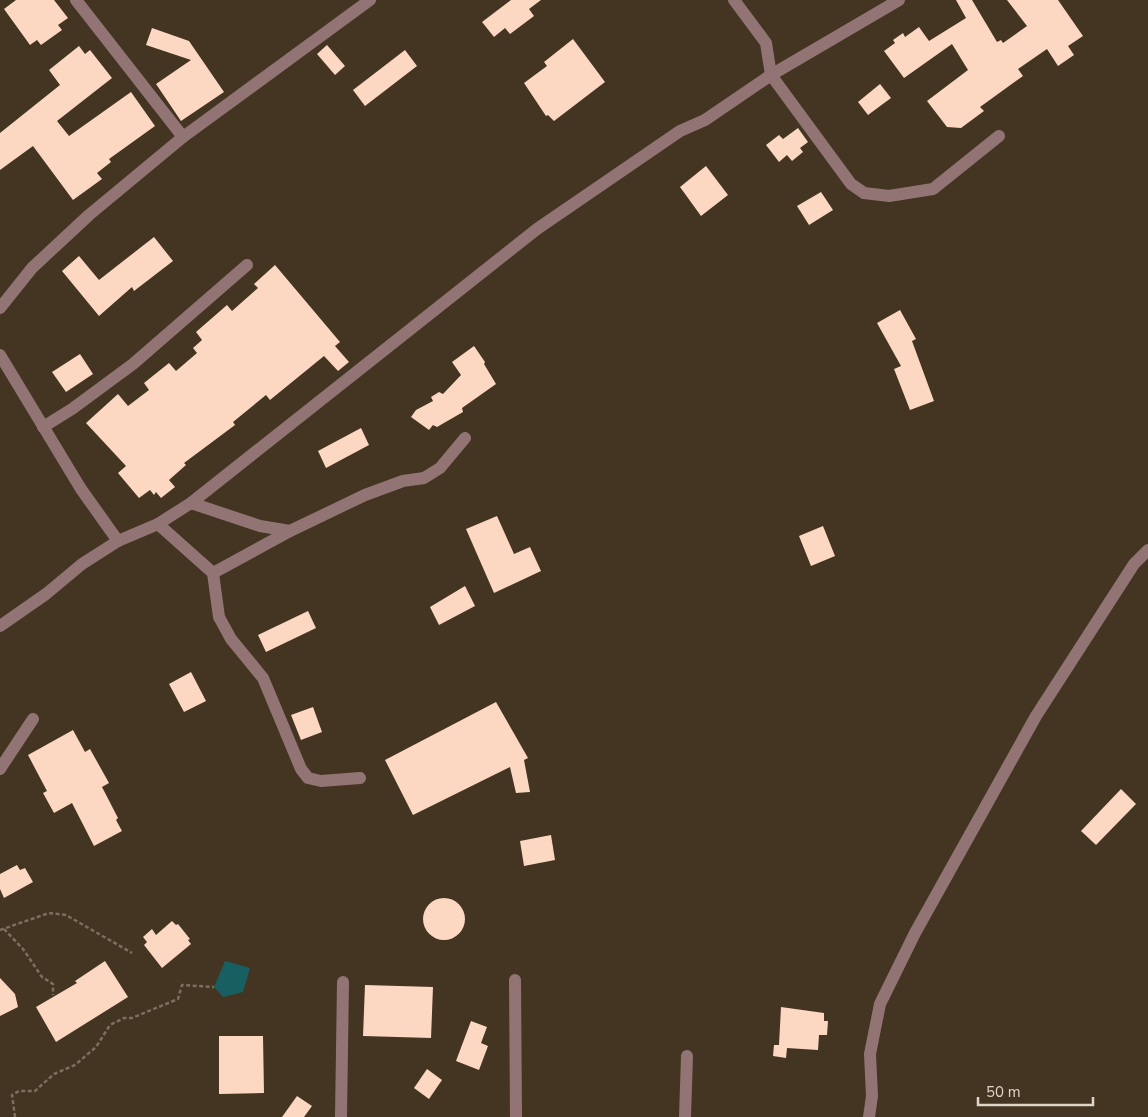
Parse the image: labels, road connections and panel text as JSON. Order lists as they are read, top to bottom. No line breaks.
{"scale_bar":"50 m"}
